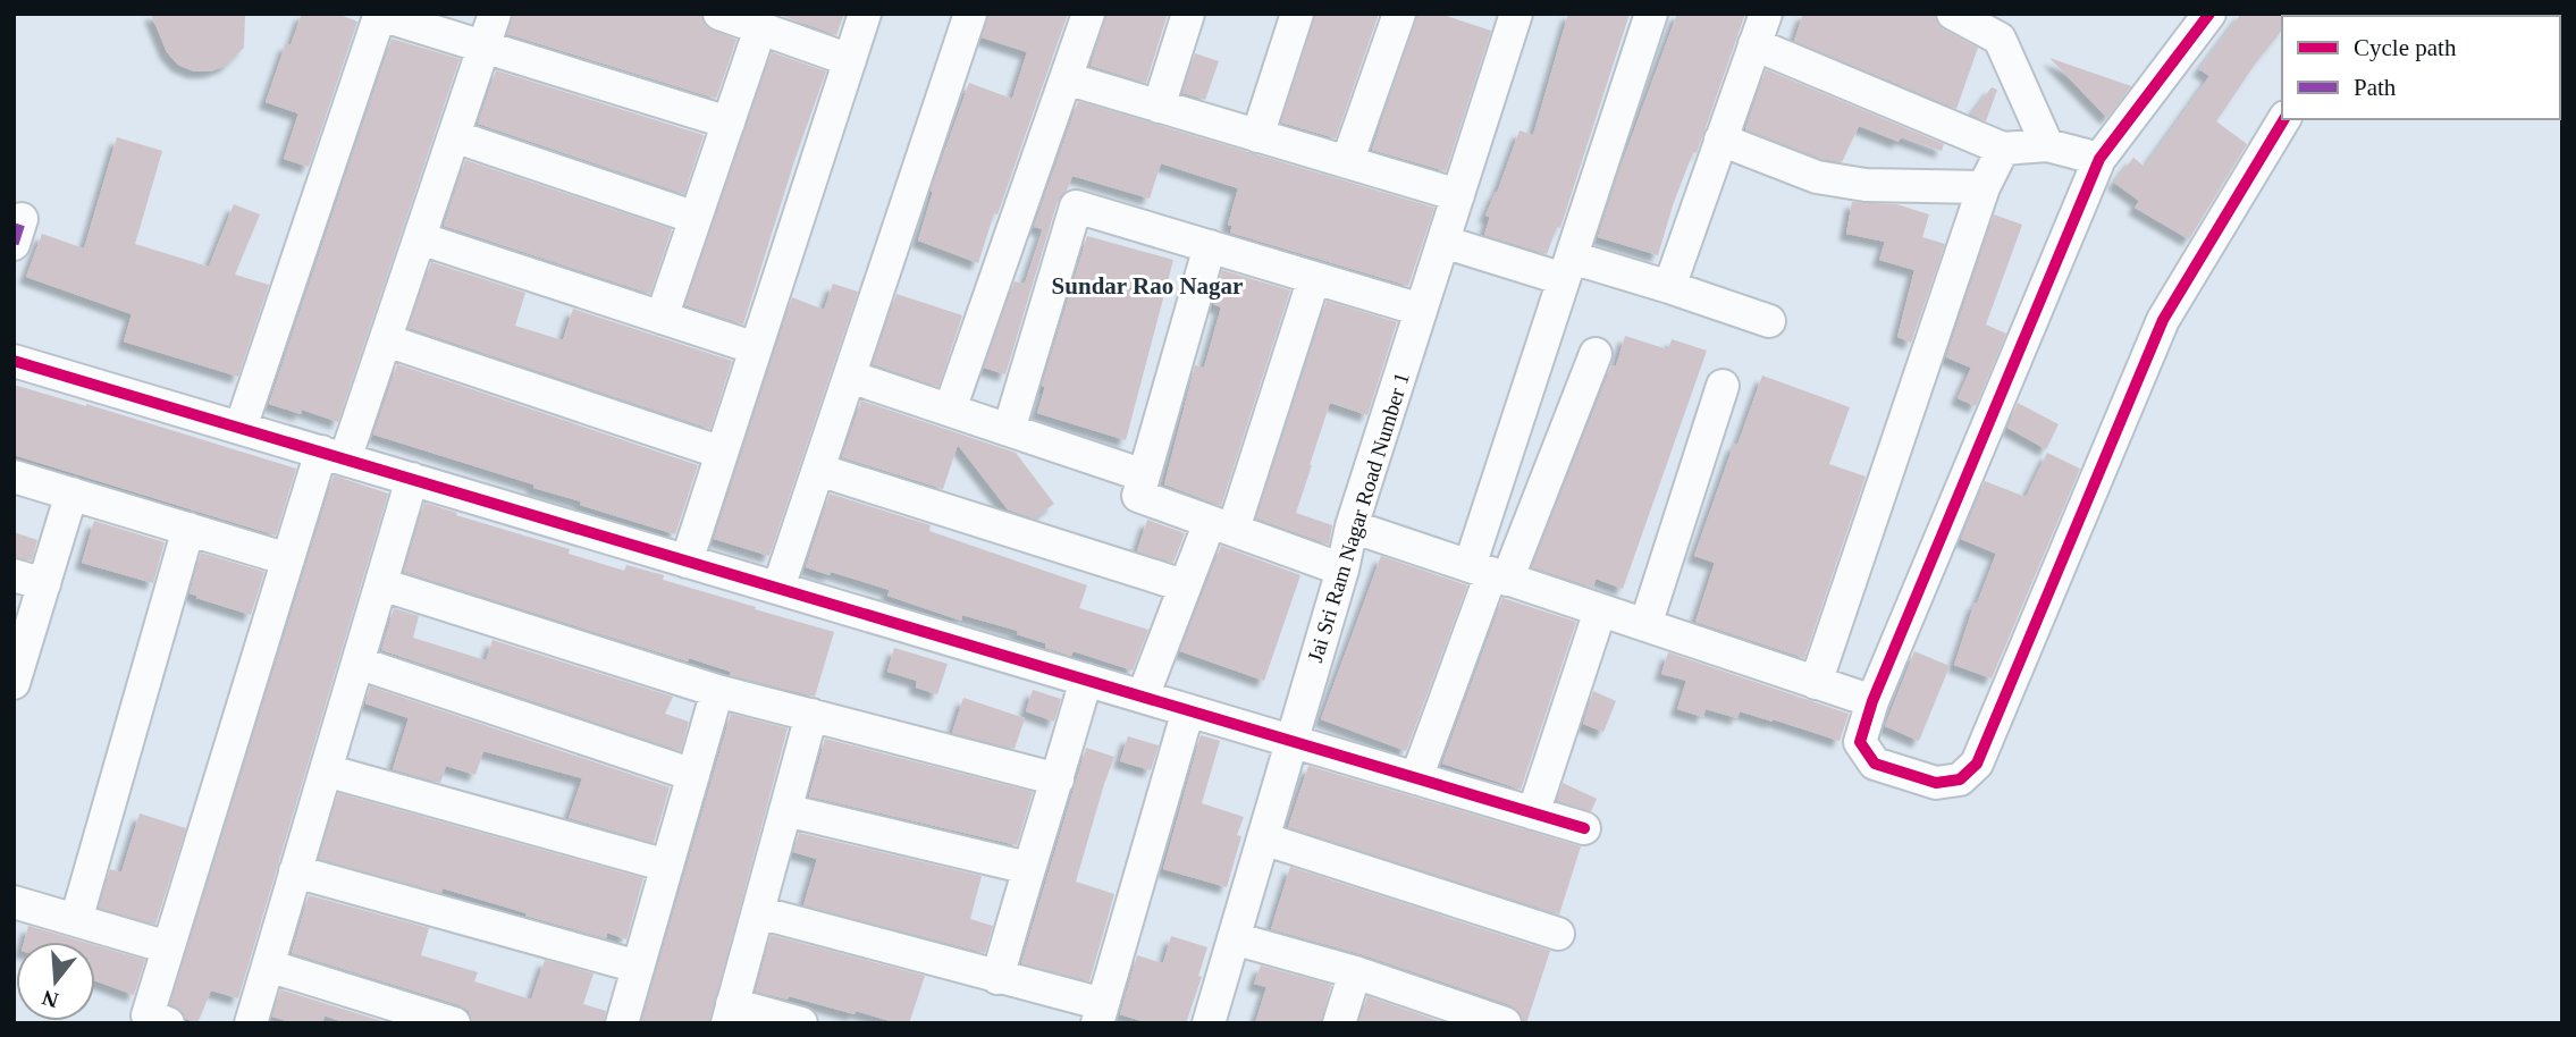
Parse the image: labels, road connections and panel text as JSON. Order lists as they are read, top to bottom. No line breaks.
{"streets":{"street":["Jai Sri Ram Nagar Road Number 1"]},"districts":["Sundar Rao Nagar"],"legend":["Cycle path","Path"],"north":"bottom"}
